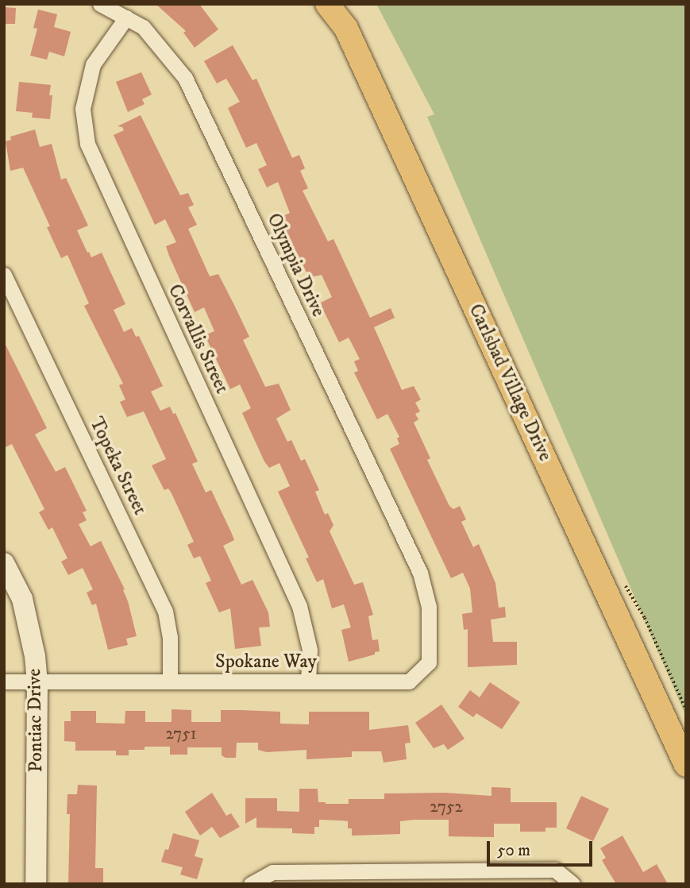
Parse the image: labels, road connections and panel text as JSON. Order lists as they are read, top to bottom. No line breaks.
{"streets":{"main road":["Carlsbad Village Drive","Pontiac Drive"],"street":["Olympia Drive","Corvallis Street","Topeka Street","Spokane Way"]},"crossings":[["Olympia Drive","Corvallis Street"],["Olympia Drive","Spokane Way"],["Corvallis Street","Spokane Way"],["Topeka Street","Spokane Way"],["Spokane Way","Pontiac Drive"]],"house_numbers":["2751","2752"],"scale_bar":"50 m"}
